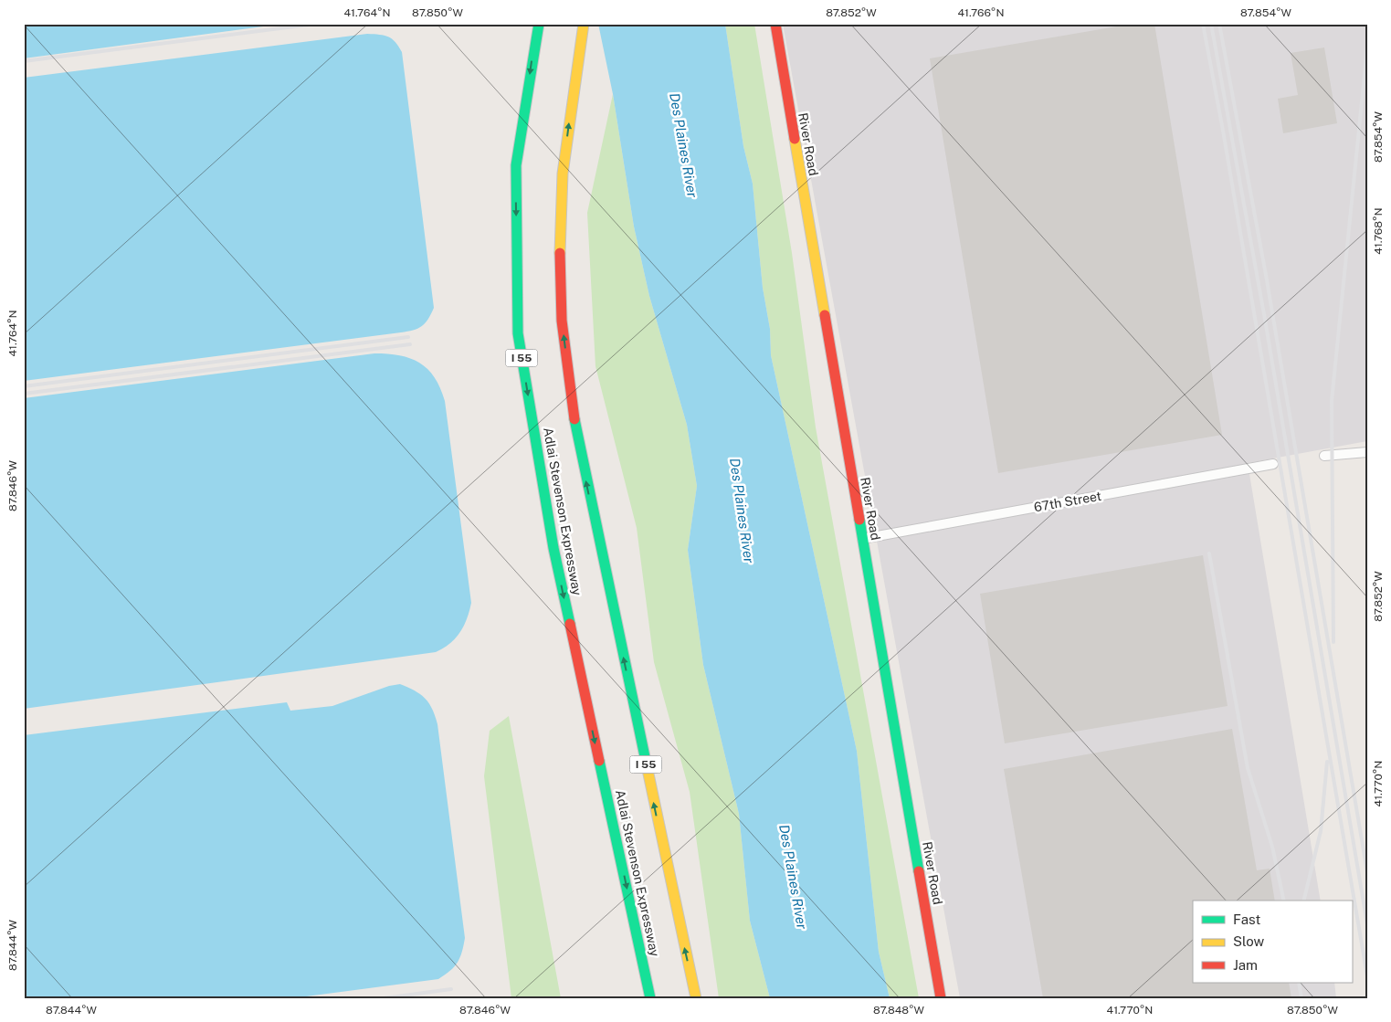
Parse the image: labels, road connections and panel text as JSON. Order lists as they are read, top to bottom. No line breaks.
{"streets":{"main road":["River Road","I 55","Adlai Stevenson Expressway"],"street":["67th Street"]},"crossings":[["River Road","67th Street"]],"water":["Des Plaines River"],"legend":["Fast","Slow","Jam"],"coordinates":["41.764°N","87.850°W","87.852°W","41.766°N","87.854°W","41.768°N","87.846°W","41.770°N","87.844°W","87.848°W"]}
